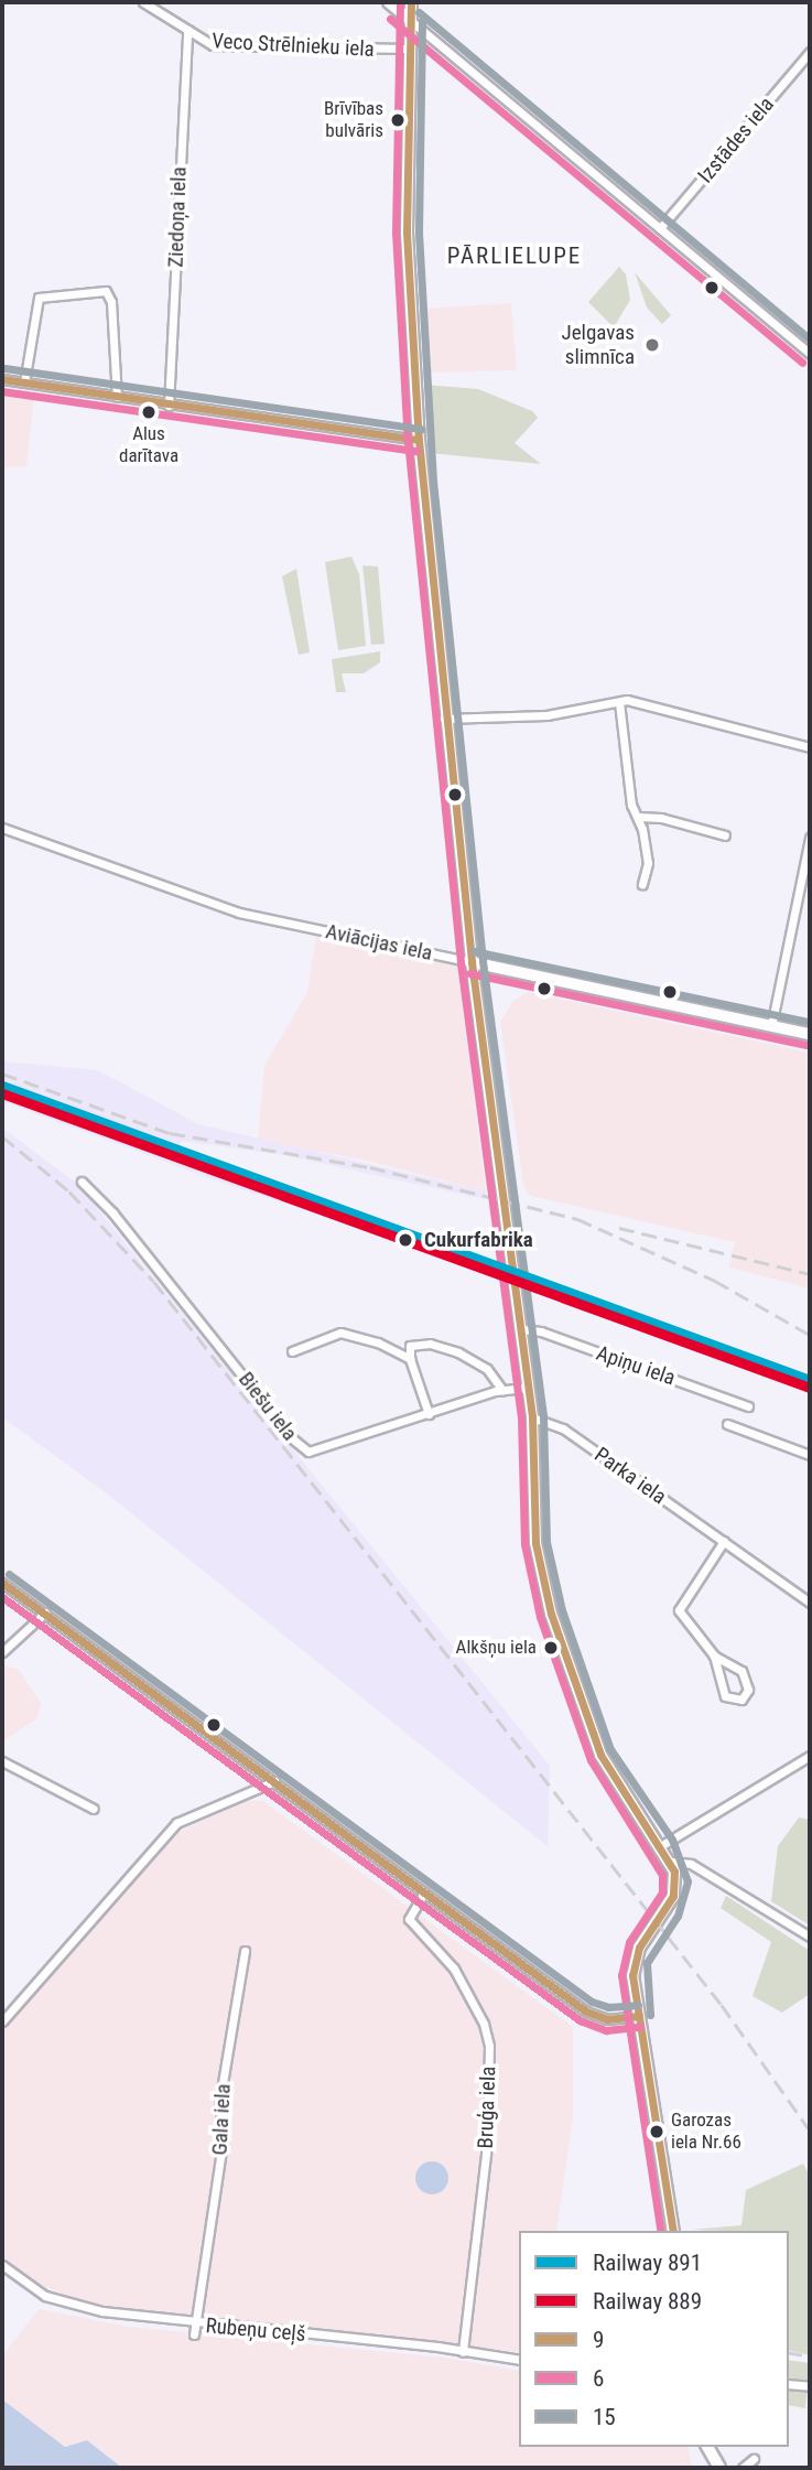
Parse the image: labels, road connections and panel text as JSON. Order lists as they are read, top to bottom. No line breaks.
{"streets":{"main road":["Aviācijas iela"],"street":["Veco Strēlnieku iela","Izstādes iela","Ziedoņa iela","Apiņu iela","Biešu iela","Parka iela","Bruģa iela","Gala iela","Rubeņu ceļš"]},"crossings":[["Veco Strēlnieku iela","Ziedoņa iela"],["Bruģa iela","Rubeņu ceļš"],["Gala iela","Rubeņu ceļš"]],"districts":["PĀRLIELUPE"],"places":["Brīvības bulvāris","Jelgavas slimnīca","Alus darītava","Cukurfabrika","Alkšņu iela","Garozas iela Nr.66"],"lines":["transit line 9","transit line 6","transit line 15","rail line 891","rail line 889"],"legend":["Railway 891","Railway 889","9","6","15"]}
